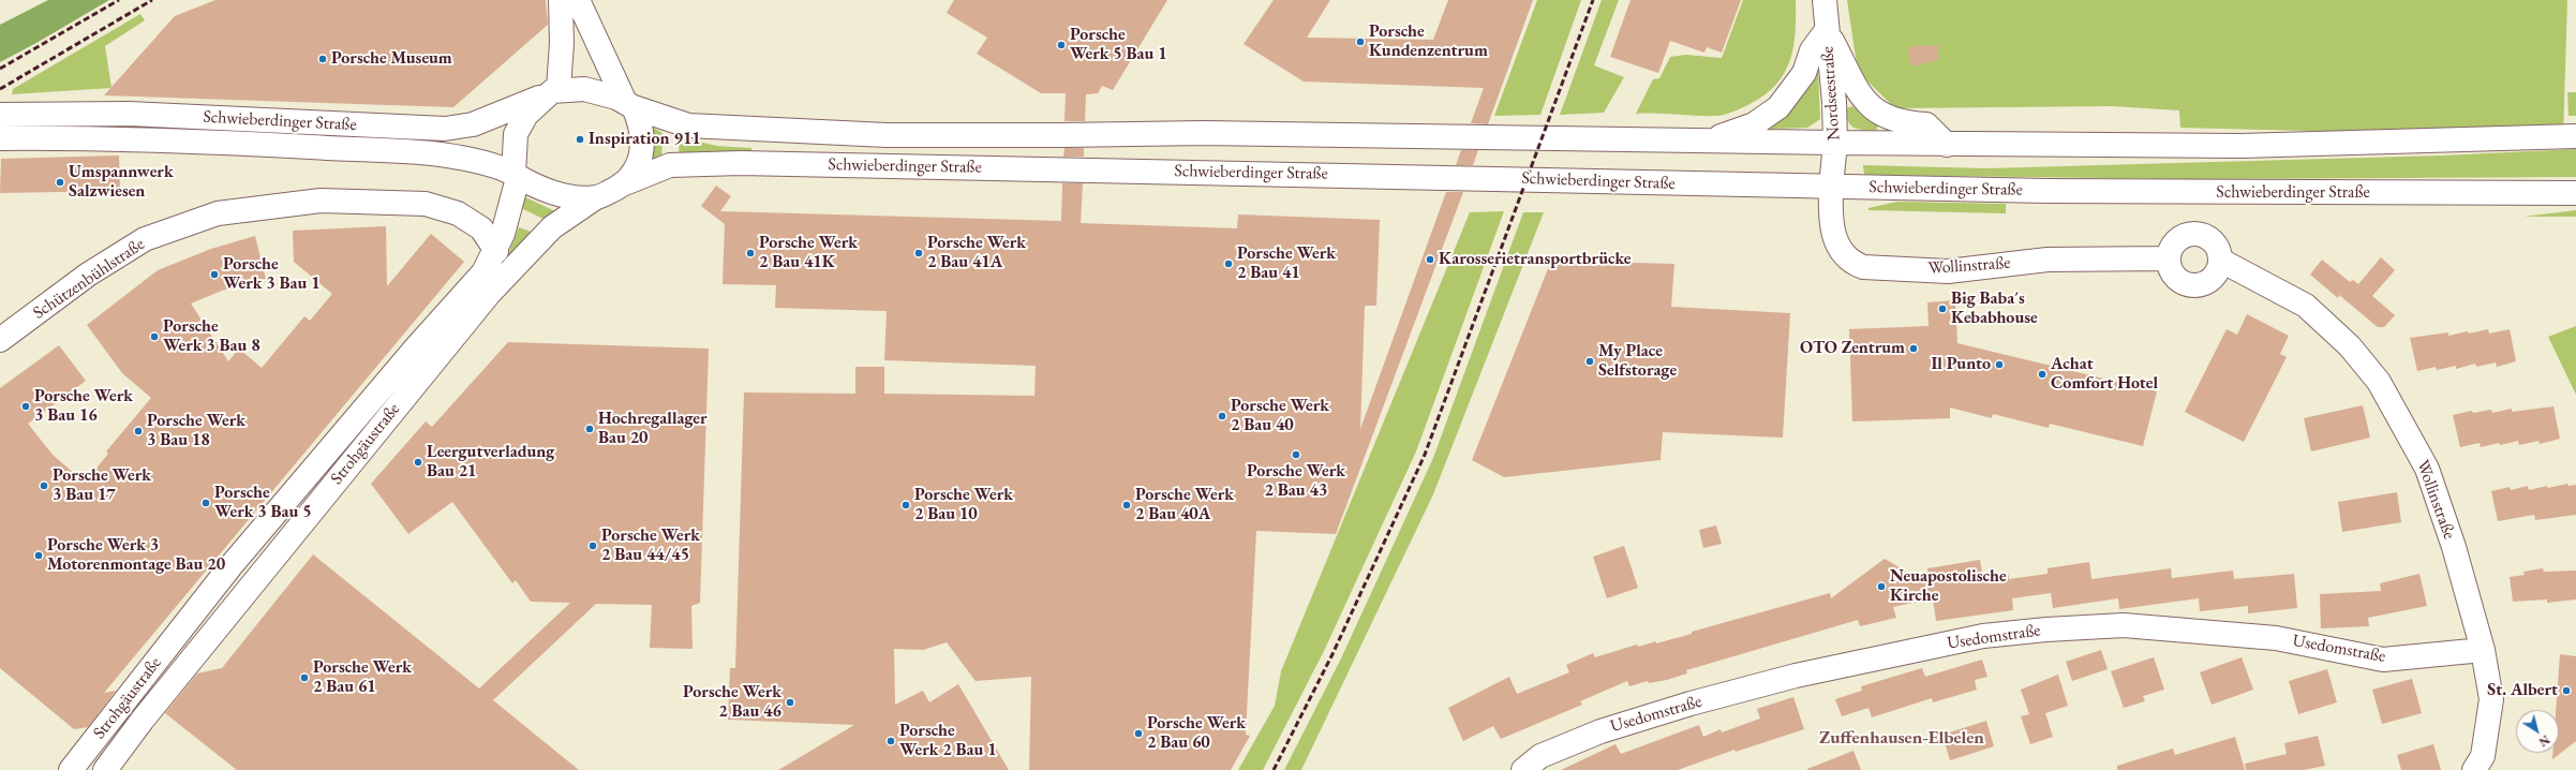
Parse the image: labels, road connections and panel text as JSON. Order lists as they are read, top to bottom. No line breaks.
{"streets":{"main road":["Nordseestraße","Schwieberdinger Straße","Wollinstraße","Schützenbühlstraße","Strohgäustraße","Usedomstraße"]},"crossings":[["Nordseestraße","Schwieberdinger Straße"],["Nordseestraße","Wollinstraße"],["Schwieberdinger Straße","Wollinstraße"],["Schwieberdinger Straße","Strohgäustraße"],["Wollinstraße","Usedomstraße"],["Schützenbühlstraße","Strohgäustraße"]],"districts":["Zuffenhausen-Elbelen"],"places":["Porsche Kundenzentrum","Porsche Werk 5 Bau 1","Porsche Museum","Inspiration 911","Umspannwerk Salzwiesen","Porsche Werk 2 Bau 41K","Porsche Werk 2 Bau 41A","Karosserietransportbrücke","Porsche Werk 2 Bau 41","Porsche Werk 3 Bau 1","Big Baba´s Kebabhouse","Porsche Werk 3 Bau 8","OTO Zentrum","My Place Selfstorage","Il Punto","Achat Comfort Hotel","Porsche Werk 3 Bau 16","Porsche Werk 2 Bau 40","Hochregallager Bau 20","Porsche Werk 3 Bau 18","Porsche Werk 2 Bau 43","Leergutverladung Bau 21","Porsche Werk 3 Bau 17","Porsche Werk 3 Bau 5","Porsche Werk 2 Bau 10","Porsche Werk 2 Bau 40A","Porsche Werk 2 Bau 44/45","Porsche Werk 3 Motorenmontage Bau 20","Neuapostolische Kirche","Porsche Werk 2 Bau 61","St. Albert","Porsche Werk 2 Bau 46","Porsche Werk 2 Bau 60","Porsche Werk 2 Bau 1"],"north":"bottom right"}
